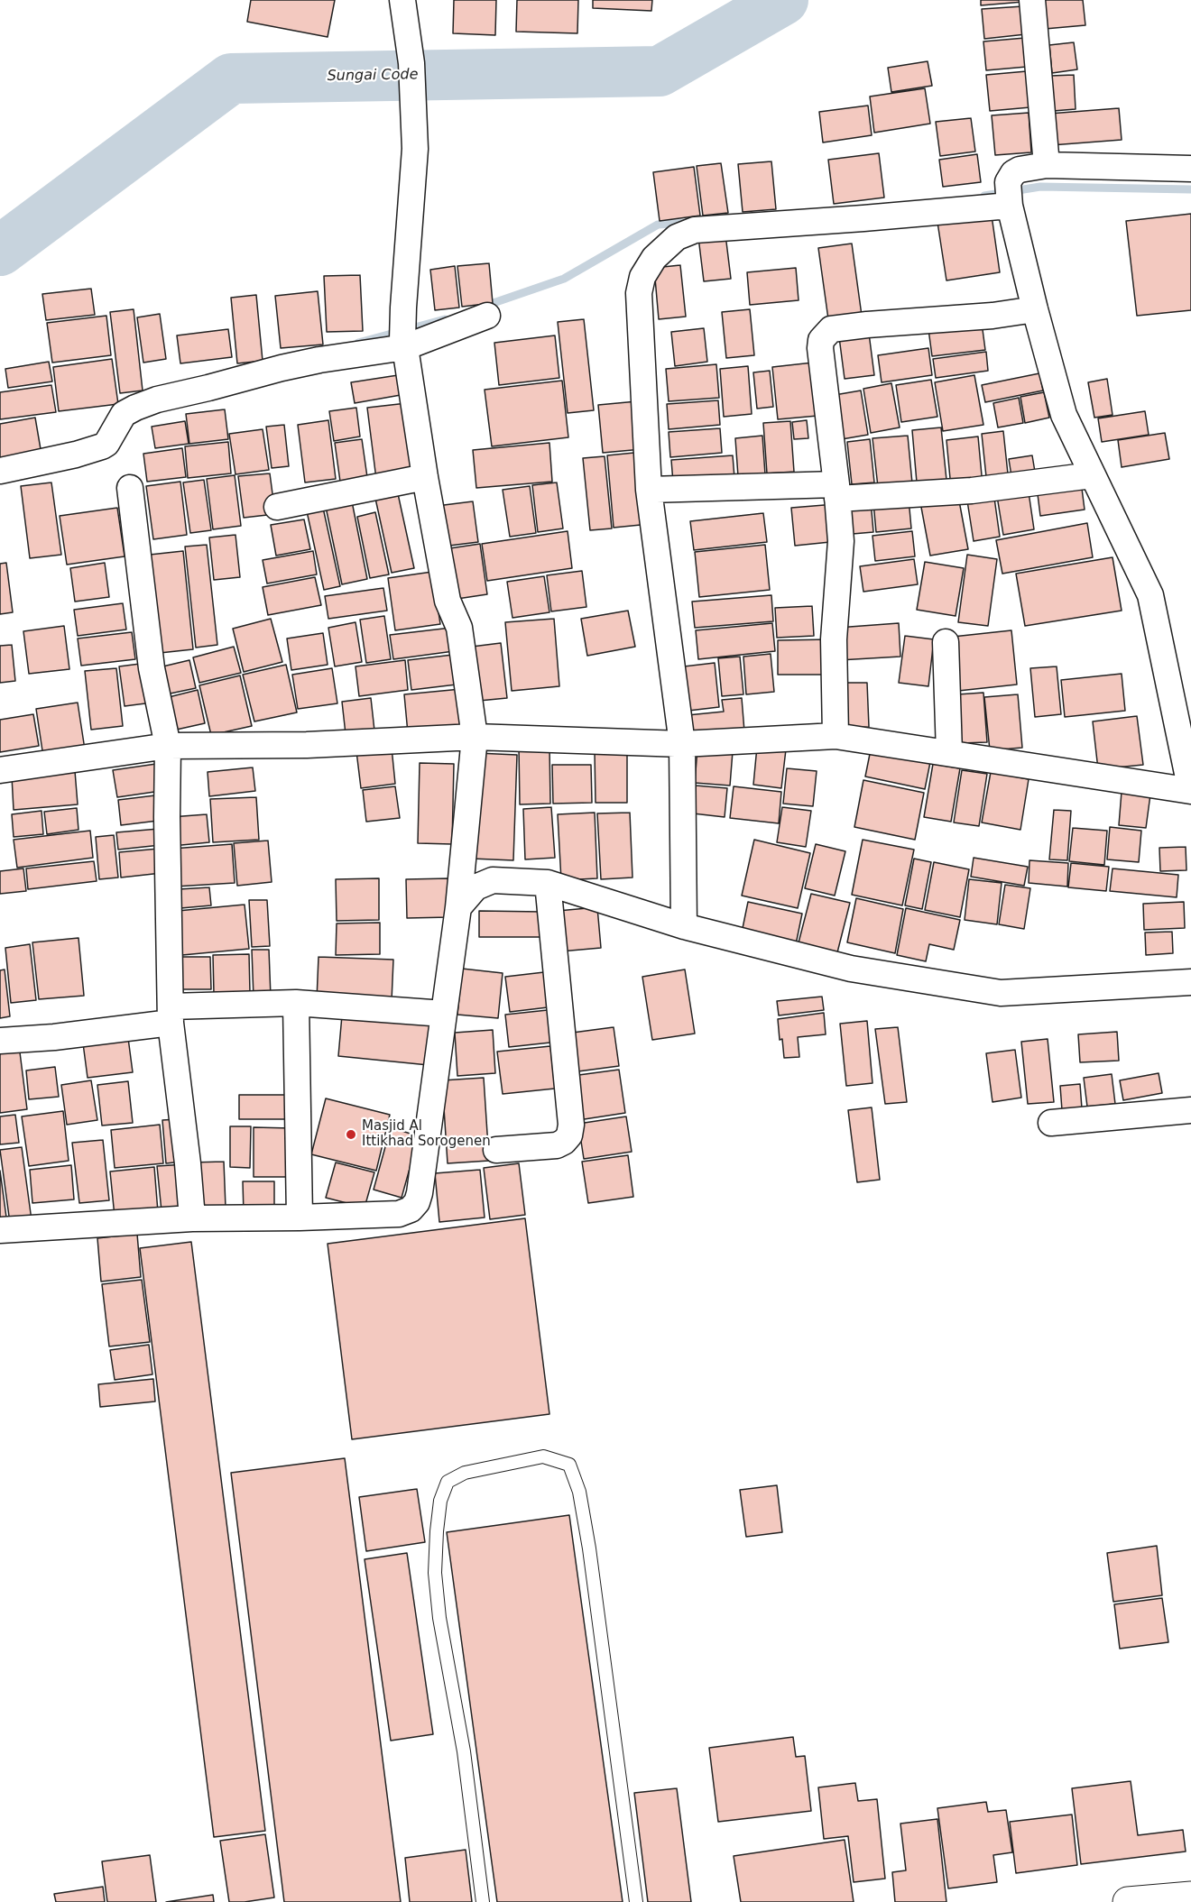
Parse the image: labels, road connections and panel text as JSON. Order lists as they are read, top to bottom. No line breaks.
{"water":["Sungai Code"],"places":["Masjid Al Ittikhad Sorogenen"]}
